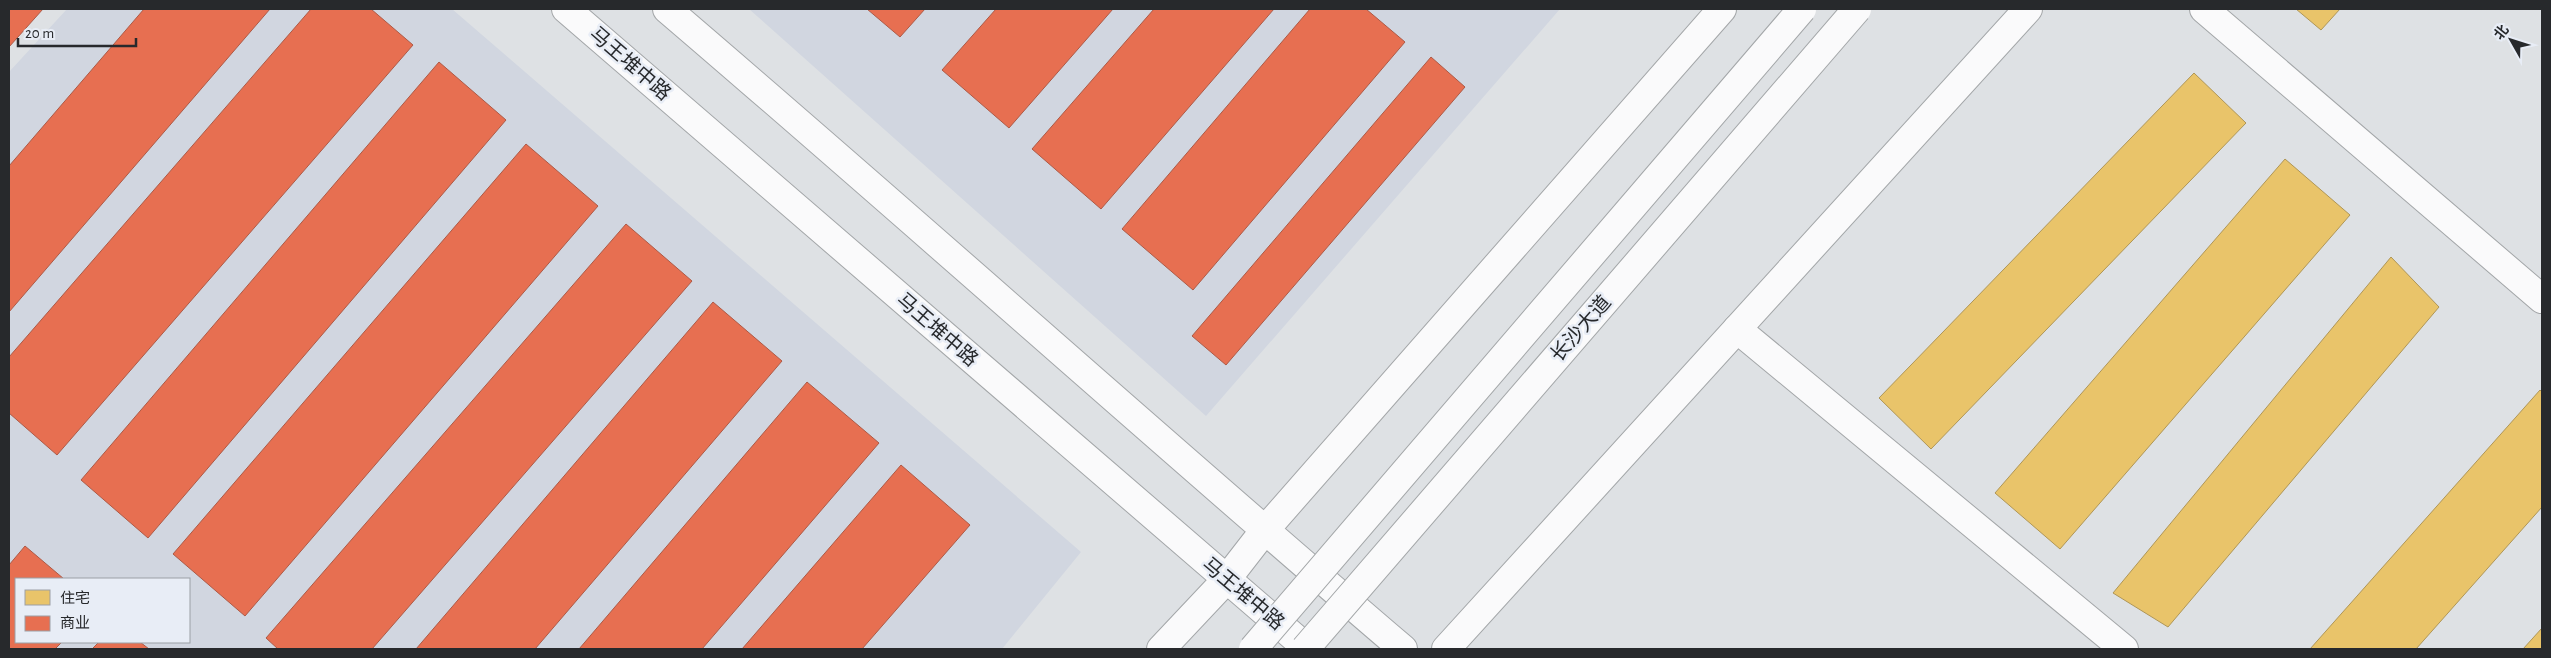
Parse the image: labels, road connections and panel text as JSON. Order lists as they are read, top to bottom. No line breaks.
{"streets":{"main road":["马王堆中路","长沙大道"]},"crossings":[["马王堆中路","长沙大道"]],"legend":["住宅","商业"],"scale_bar":"20 m","north":"top left"}
